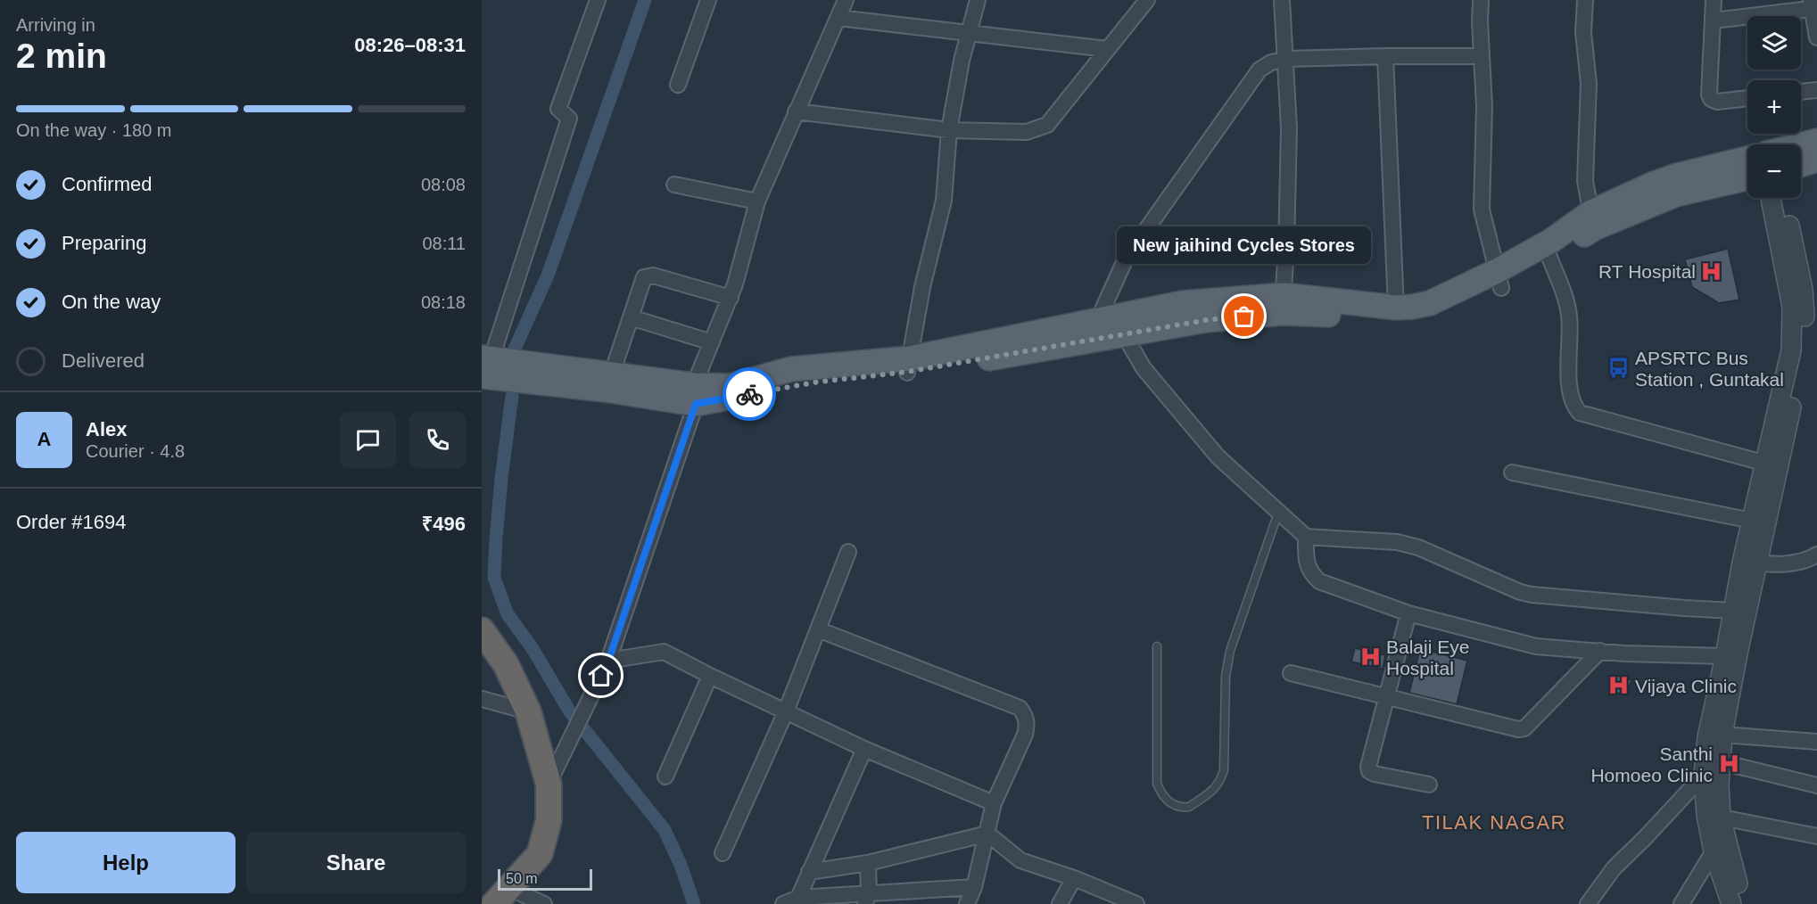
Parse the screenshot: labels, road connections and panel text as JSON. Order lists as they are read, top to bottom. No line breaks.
{"districts":["TILAK NAGAR"],"places":{"hospital":["RT Hospital","Balaji Eye Hospital","Vijaya Clinic","Santhi Homoeo Clinic"],"other":["New jaihind Cycles Stores"],"bus stop":["APSRTC Bus Station , Guntakal"]},"scale_bar":"50 m","page":{"heading":["2 min","Arriving in","08:26–08:31"],"panel":["Alex","Courier · 4.8","Order #1694","₹496"],"map_buttons":["+","−"],"bar":"On the way · 180 m","list":[["Confirmed","08:08"],["Preparing","08:11"],["On the way","08:18"],"Delivered"],"bubble":"New jaihind Cycles Stores","round":"A","buttons":["Help","Share"],"scale":"50 m"}}
